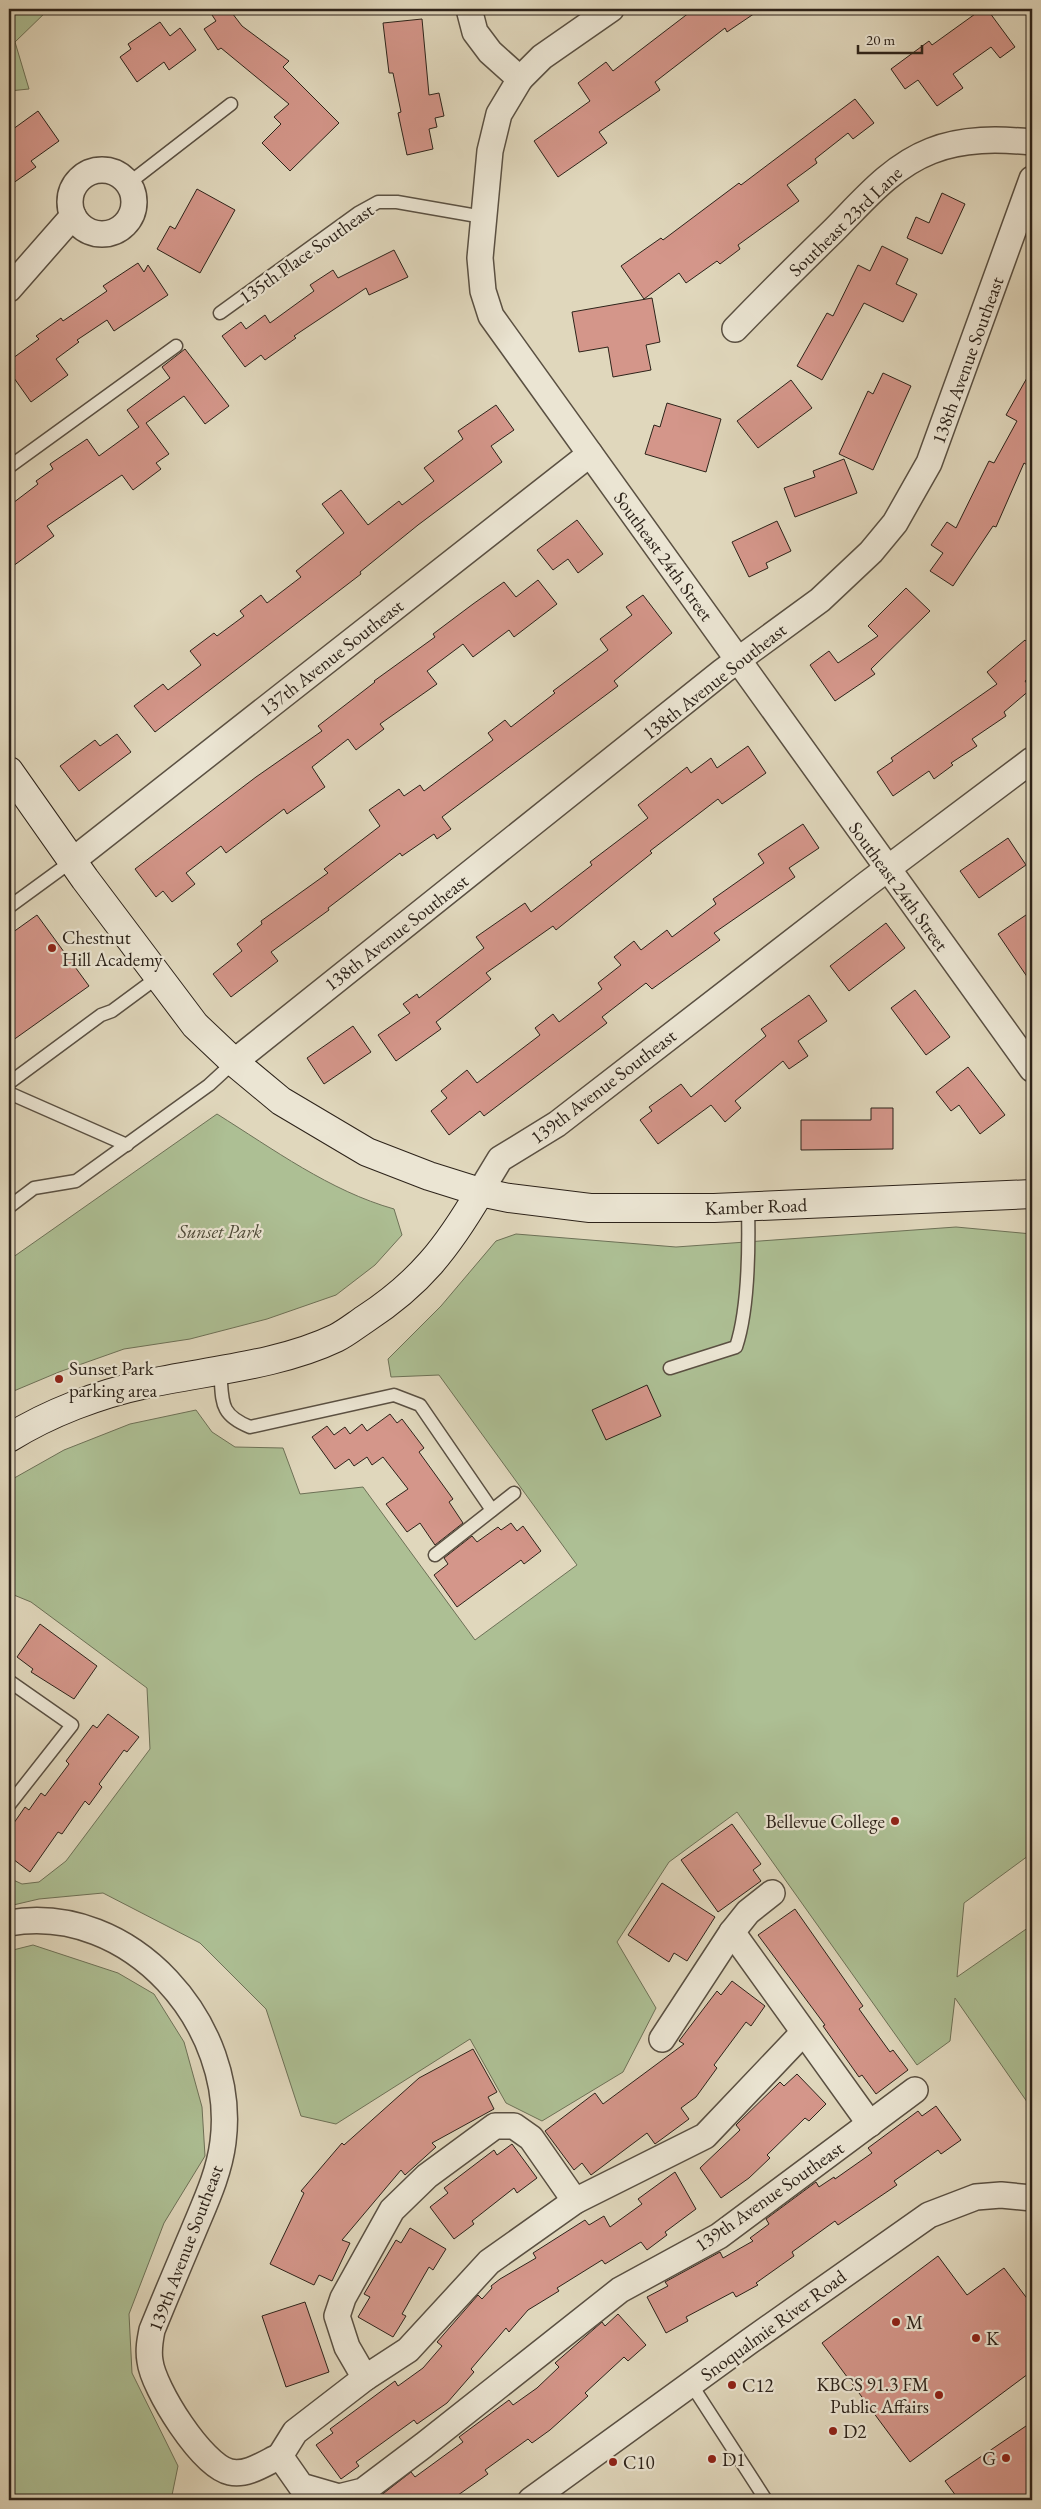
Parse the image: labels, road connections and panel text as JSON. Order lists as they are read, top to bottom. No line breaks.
{"streets":{"street":["Southeast 23rd Lane","138th Avenue Southeast","Southeast 24th Street","137th Avenue Southeast","139th Avenue Southeast","Kamber Road","Snoqualmie River Road"],"lane":["135th Place Southeast"]},"crossings":[["135th Place Southeast","Southeast 24th Street"],["138th Avenue Southeast","Southeast 24th Street"],["138th Avenue Southeast","Kamber Road"],["Southeast 24th Street","137th Avenue Southeast"],["Southeast 24th Street","139th Avenue Southeast"],["137th Avenue Southeast","Kamber Road"],["139th Avenue Southeast","Kamber Road"]],"parks":["Sunset Park"],"places":["Chestnut Hill Academy","Sunset Park parking area","Bellevue College","M","K","C12","KBCS 91.3 FM Public Affairs","D2","G","D1","C10"],"scale_bar":"20 m"}
